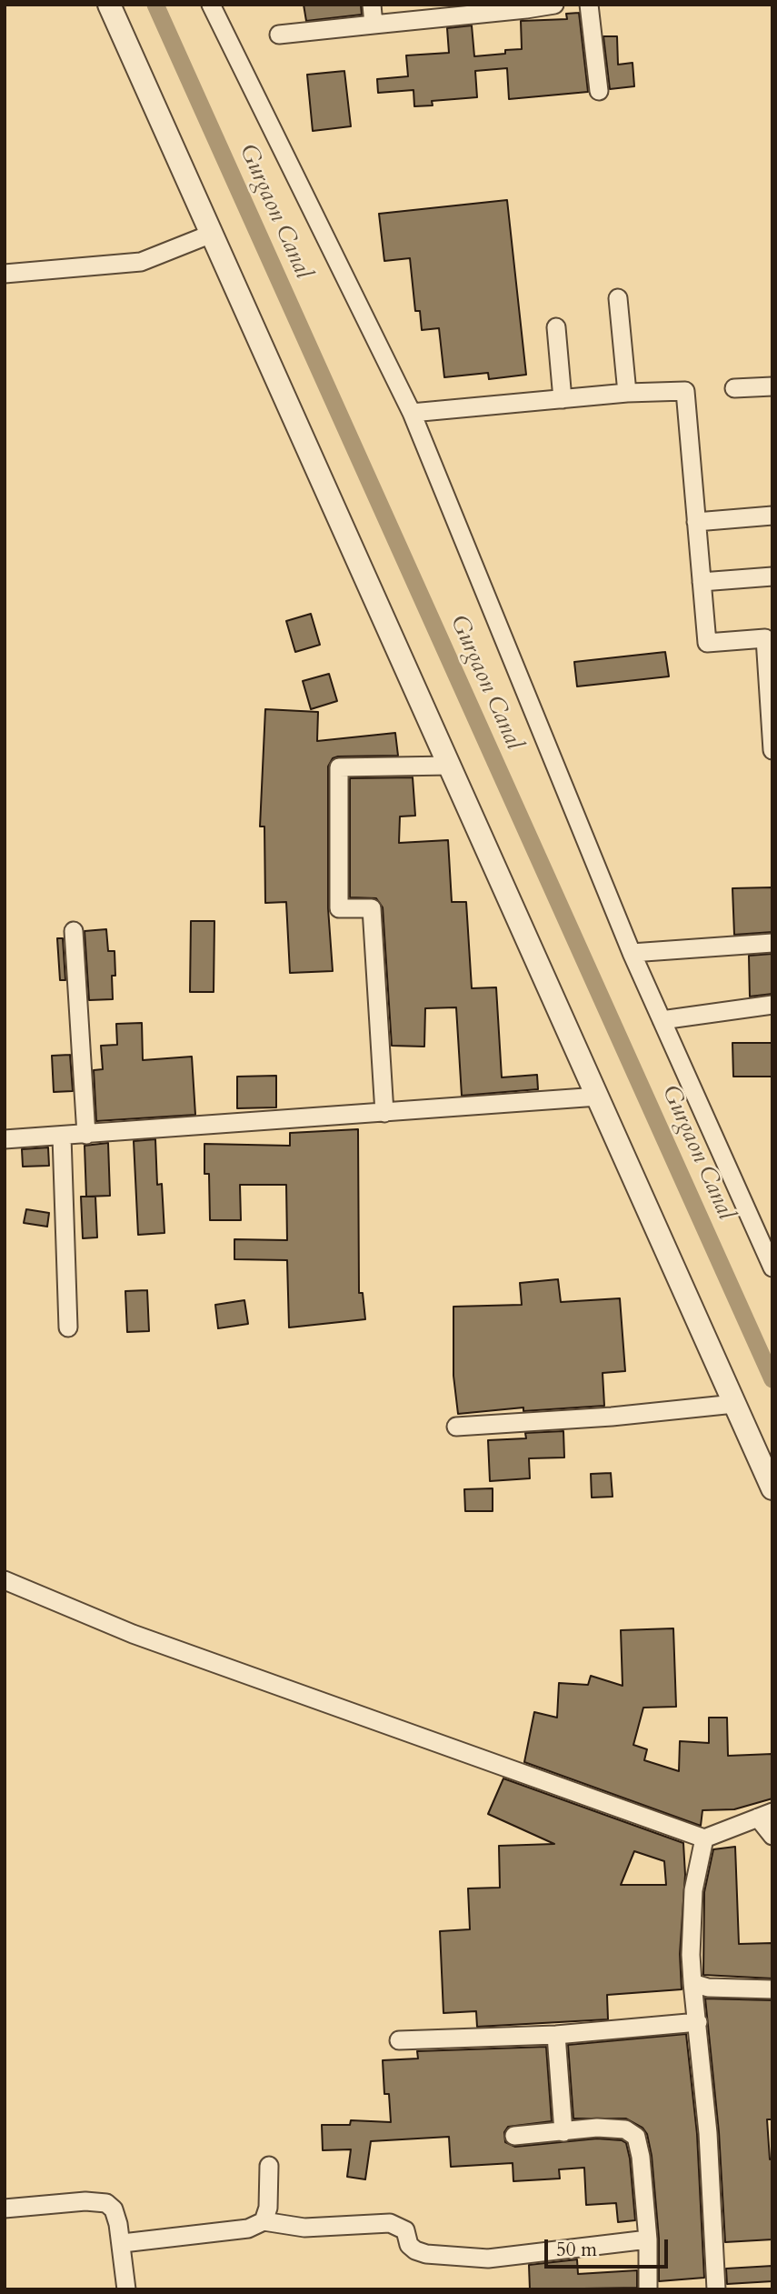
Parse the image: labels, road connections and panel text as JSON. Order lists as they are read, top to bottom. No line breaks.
{"water":["Gurgaon Canal"],"scale_bar":"50 m"}
